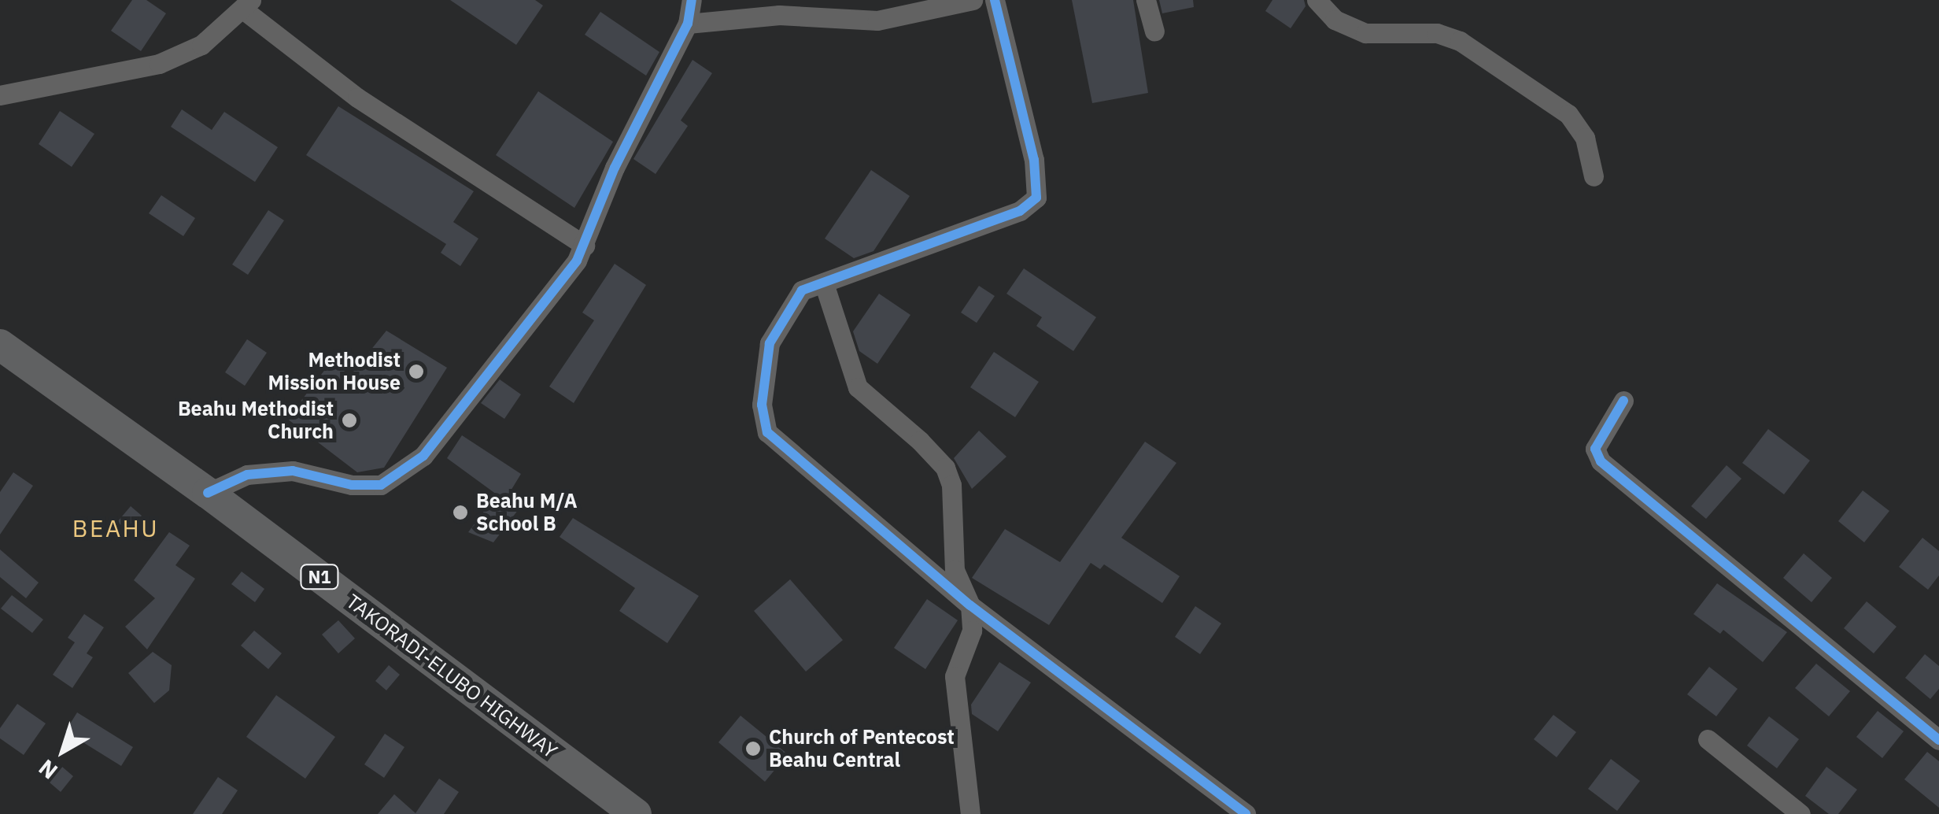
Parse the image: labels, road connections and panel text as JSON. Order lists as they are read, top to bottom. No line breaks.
{"streets":{"highway":["N1","TAKORADI-ELUBO HIGHWAY"]},"districts":["BEAHU"],"places":["Methodist Mission House","Beahu Methodist Church","Beahu M/A School B","Church of Pentecost Beahu Central"],"north":"bottom left"}
